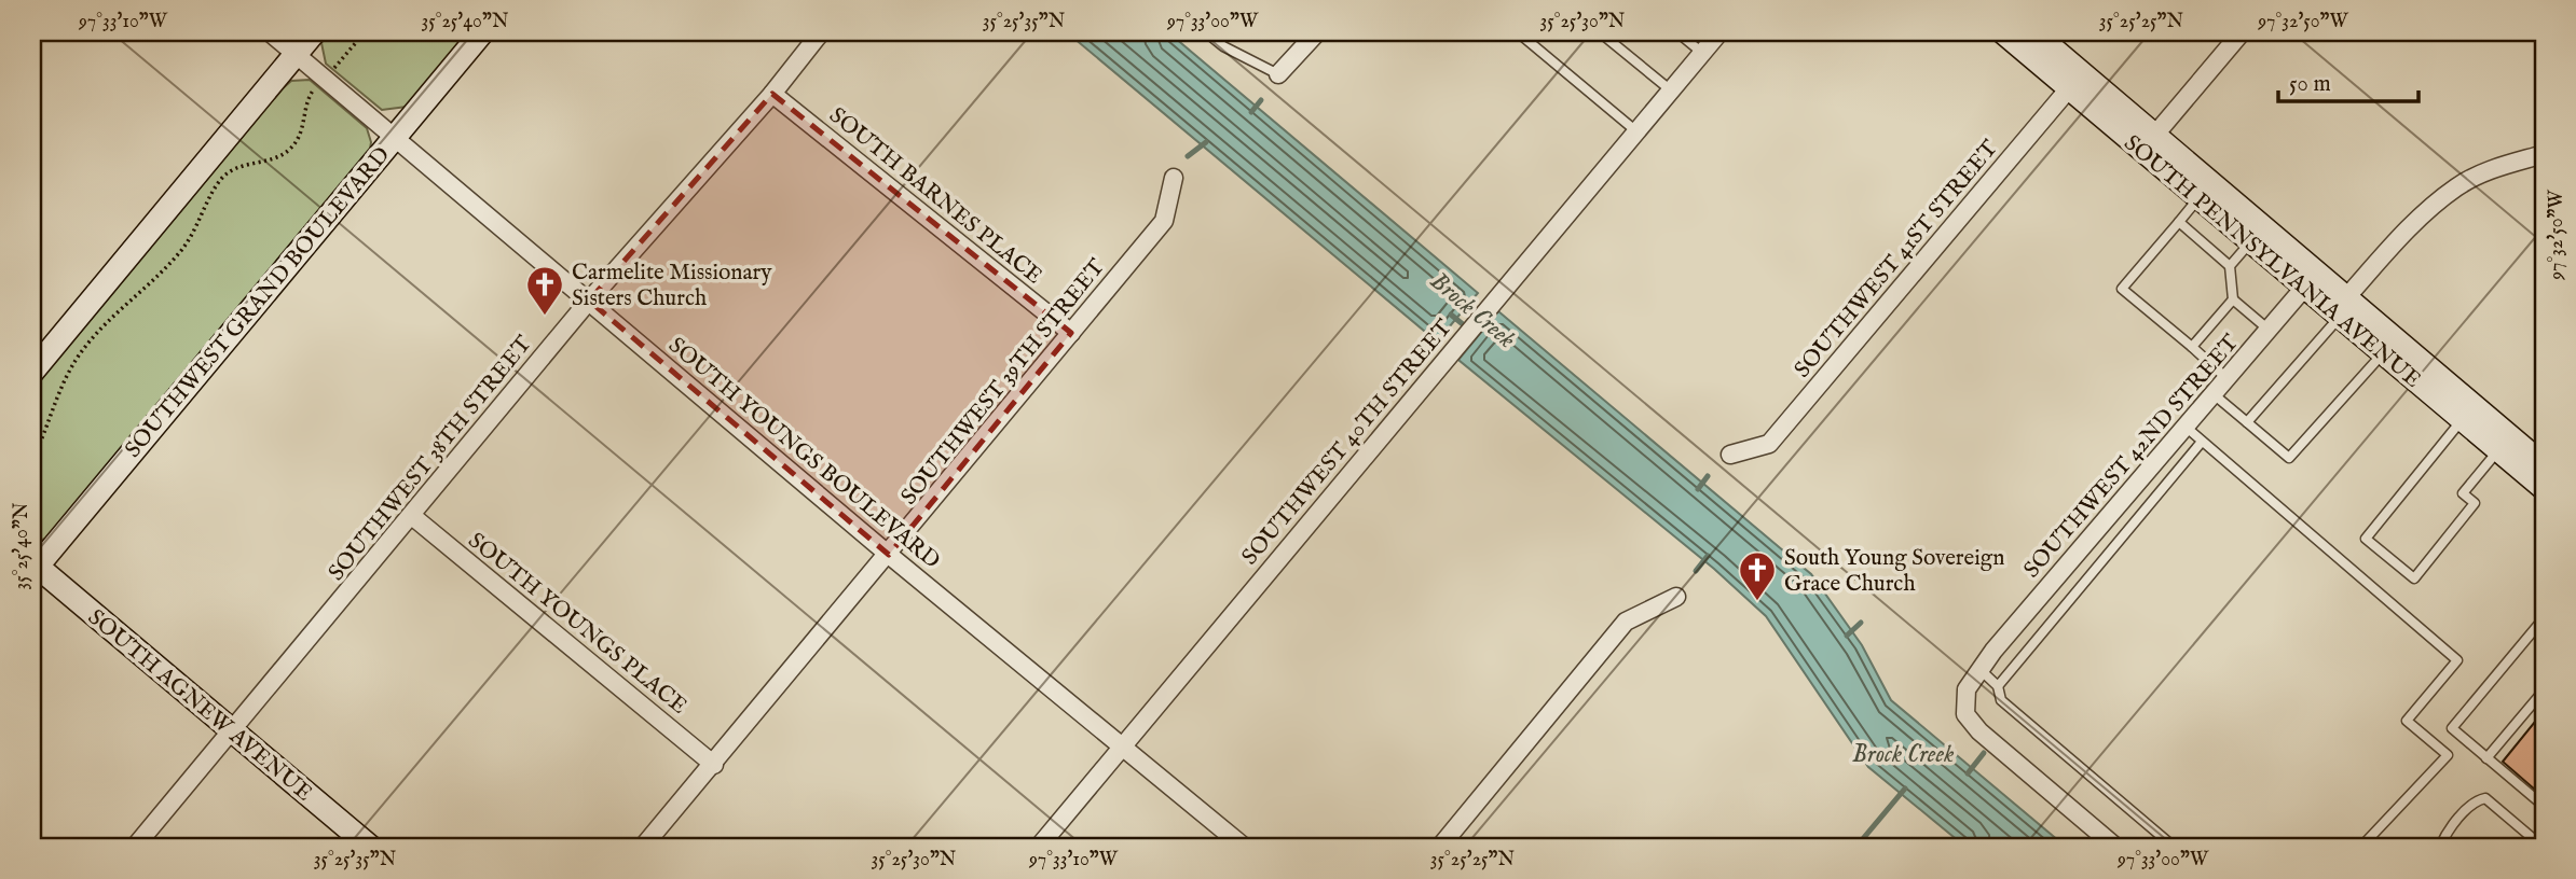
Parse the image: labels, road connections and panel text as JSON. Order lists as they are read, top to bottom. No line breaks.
{"streets":{"street":["SOUTH BARNES PLACE","SOUTHWEST 41ST STREET","SOUTH PENNSYLVANIA AVENUE","SOUTHWEST GRAND BOULEVARD","SOUTHWEST 39TH STREET","SOUTHWEST 40TH STREET","SOUTH YOUNGS BOULEVARD","SOUTHWEST 42ND STREET","SOUTHWEST 38TH STREET","SOUTH YOUNGS PLACE","SOUTH AGNEW AVENUE"]},"crossings":[["SOUTH BARNES PLACE","SOUTHWEST 39TH STREET"],["SOUTH BARNES PLACE","SOUTHWEST 38TH STREET"],["SOUTHWEST 41ST STREET","SOUTH PENNSYLVANIA AVENUE"],["SOUTH PENNSYLVANIA AVENUE","SOUTHWEST 42ND STREET"],["SOUTHWEST GRAND BOULEVARD","SOUTH YOUNGS BOULEVARD"],["SOUTHWEST GRAND BOULEVARD","SOUTH AGNEW AVENUE"],["SOUTHWEST 39TH STREET","SOUTH YOUNGS BOULEVARD"],["SOUTHWEST 39TH STREET","SOUTH YOUNGS PLACE"],["SOUTHWEST 40TH STREET","SOUTH YOUNGS BOULEVARD"],["SOUTH YOUNGS BOULEVARD","SOUTHWEST 38TH STREET"],["SOUTHWEST 38TH STREET","SOUTH YOUNGS PLACE"],["SOUTHWEST 38TH STREET","SOUTH AGNEW AVENUE"]],"water":["Brock Creek"],"places":{"church":["Carmelite Missionary Sisters Church","South Young Sovereign Grace Church"]},"scale_bar":"50 m","coordinates":["97°33'10\"W","35°25'40\"N","35°25'35\"N","97°33'00\"W","35°25'30\"N","35°25'25\"N","97°32'50\"W"]}
